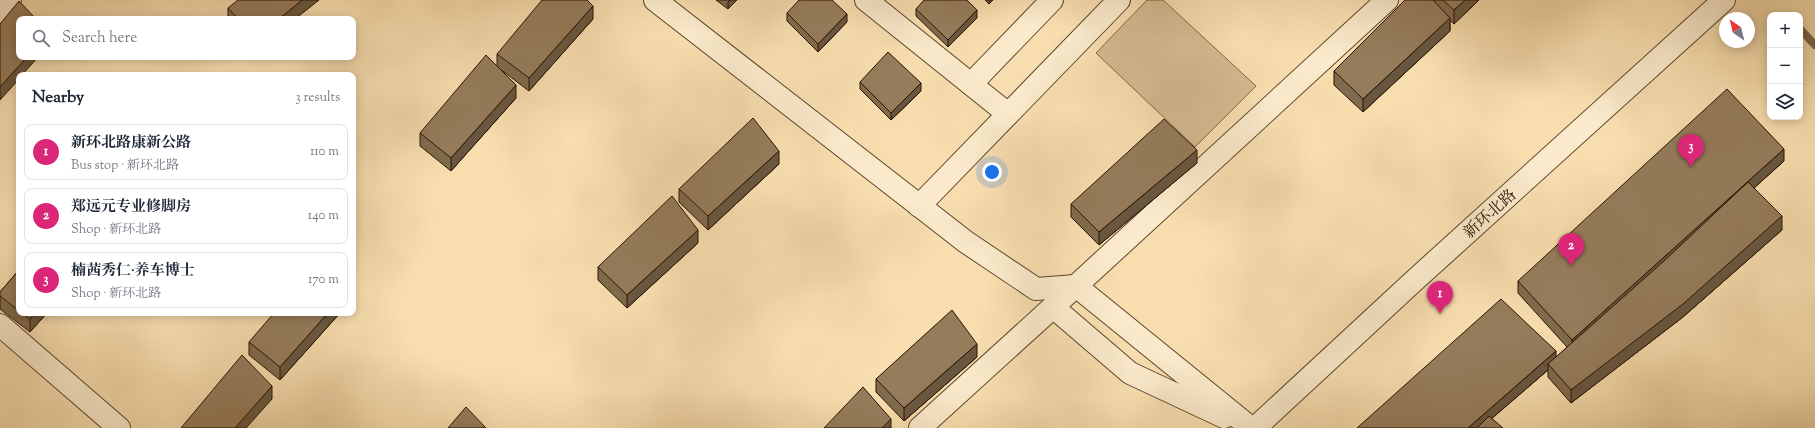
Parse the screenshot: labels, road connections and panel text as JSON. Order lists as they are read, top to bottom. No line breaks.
{"streets":{"street":["新环北路"]},"north":"top left","page":{"map_buttons":["+","−"],"search":"Search here","heading":["Nearby","3 results"],"list":[{"mark":"1","name":"新环北路康新公路","note":"Bus stop · 新环北路","value":"110 m"},{"mark":"2","name":"郑远元专业修脚房","note":"Shop · 新环北路","value":"140 m"},{"mark":"3","name":"楠茜秀仁·养车博士","note":"Shop · 新环北路","value":"170 m"}],"pins":["3","2","1"]}}
